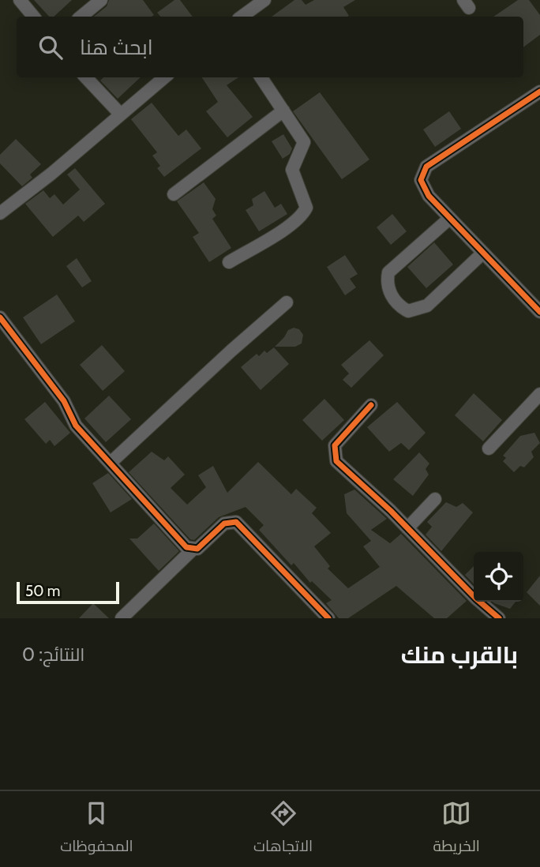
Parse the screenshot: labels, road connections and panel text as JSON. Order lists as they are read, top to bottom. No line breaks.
{"scale_bar":"50 m","page":{"search":"ابحث هنا","scale":"50 m","heading":["بالقرب منك","النتائج: 0"],"nav":["الخريطة","الاتجاهات","المحفوظات"]}}
